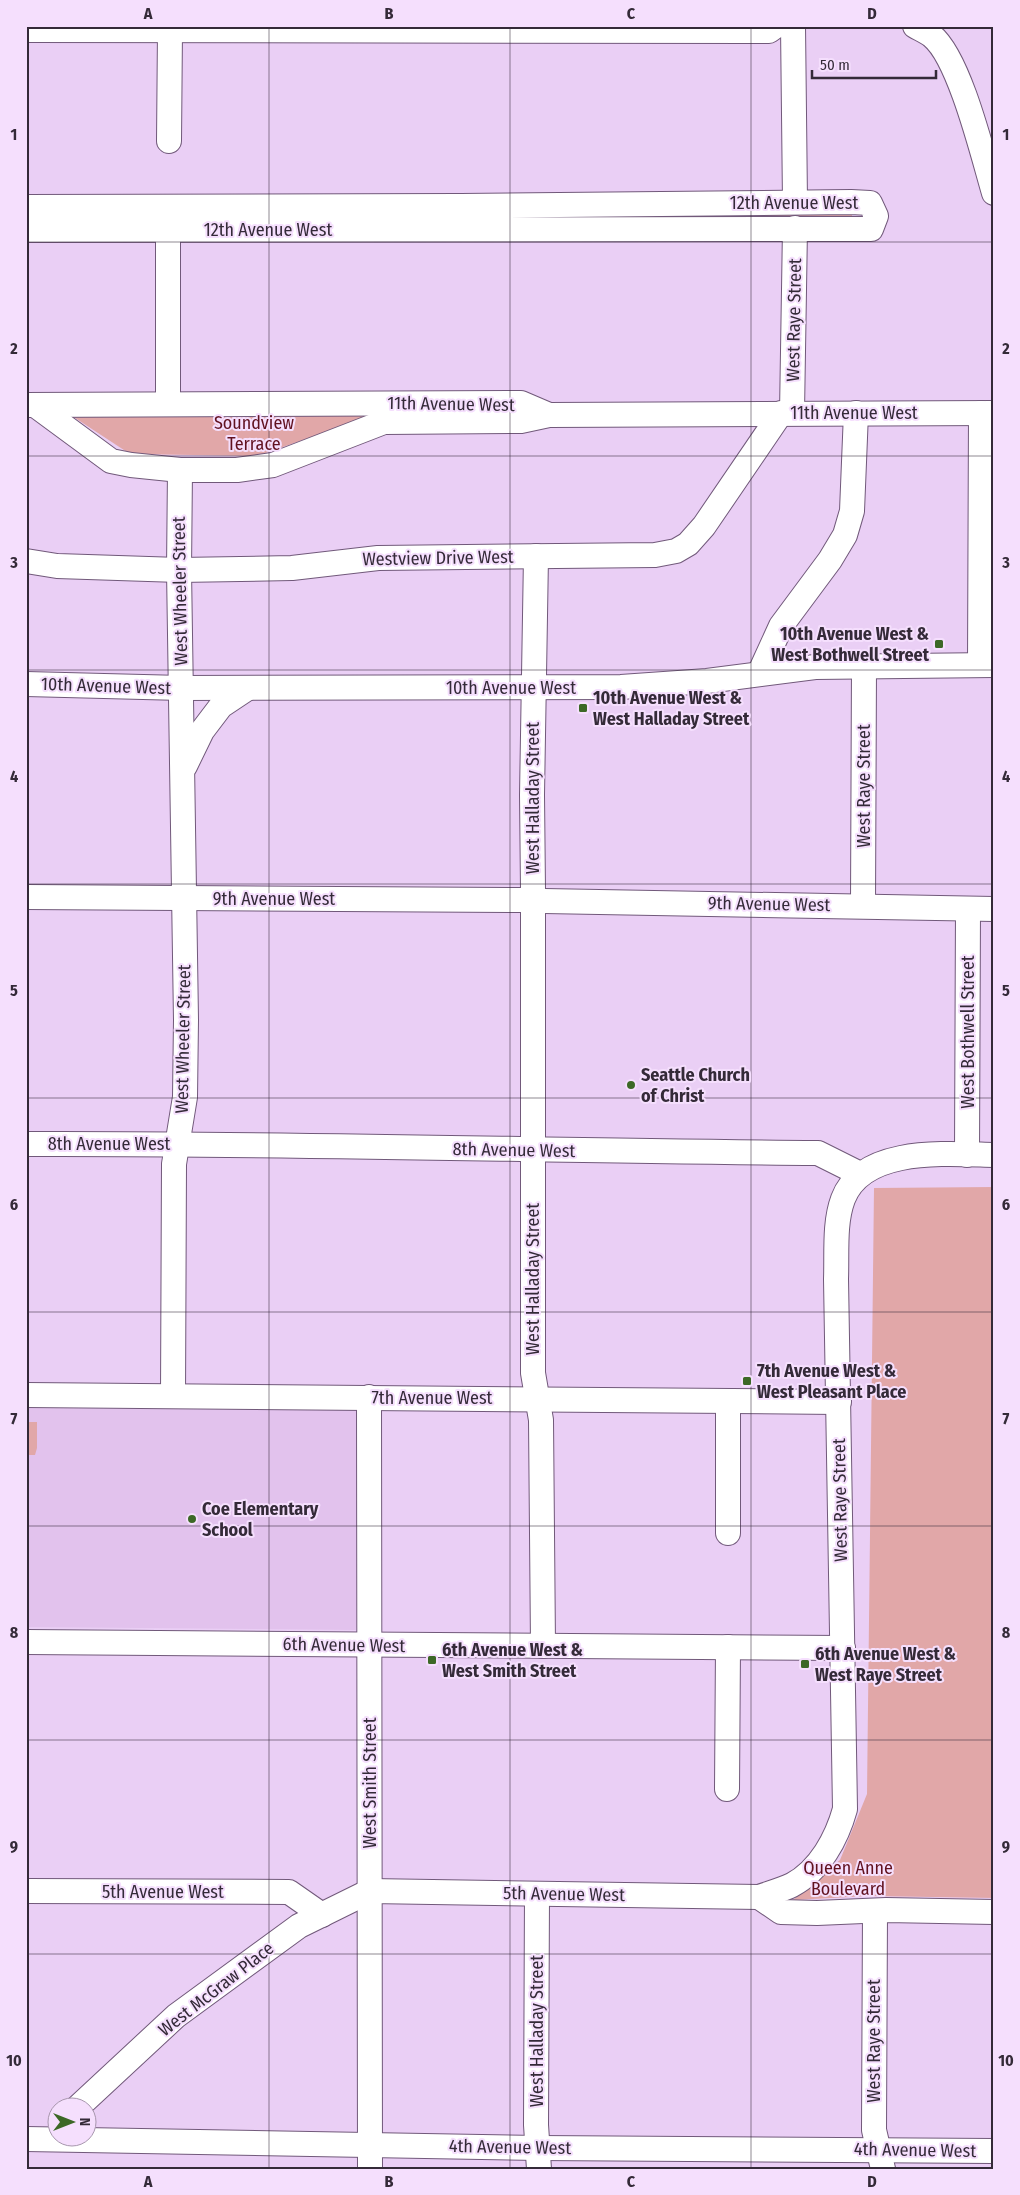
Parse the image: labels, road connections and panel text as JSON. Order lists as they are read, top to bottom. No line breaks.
{"streets":{"street":["12th Avenue West","West Raye Street","11th Avenue West","Westview Drive West","West Wheeler Street","10th Avenue West","West Halladay Street","9th Avenue West","West Bothwell Street","8th Avenue West","7th Avenue West","6th Avenue West","West Smith Street","5th Avenue West","West McGraw Place","4th Avenue West"]},"crossings":[["12th Avenue West","West Raye Street"],["West Raye Street","11th Avenue West"],["West Raye Street","Westview Drive West"],["West Raye Street","10th Avenue West"],["West Raye Street","9th Avenue West"],["West Raye Street","8th Avenue West"],["West Raye Street","7th Avenue West"],["West Raye Street","6th Avenue West"],["West Raye Street","5th Avenue West"],["West Raye Street","4th Avenue West"],["11th Avenue West","Westview Drive West"],["Westview Drive West","West Wheeler Street"],["Westview Drive West","West Halladay Street"],["West Wheeler Street","10th Avenue West"],["West Wheeler Street","9th Avenue West"],["West Wheeler Street","8th Avenue West"],["West Wheeler Street","7th Avenue West"],["10th Avenue West","West Halladay Street"],["West Halladay Street","9th Avenue West"],["West Halladay Street","8th Avenue West"],["West Halladay Street","7th Avenue West"],["West Halladay Street","6th Avenue West"],["West Halladay Street","5th Avenue West"],["West Halladay Street","4th Avenue West"],["9th Avenue West","West Bothwell Street"],["7th Avenue West","West Smith Street"],["6th Avenue West","West Smith Street"],["West Smith Street","5th Avenue West"],["West Smith Street","West McGraw Place"],["West Smith Street","4th Avenue West"],["5th Avenue West","West McGraw Place"]],"parks":["Soundview Terrace","Queen Anne Boulevard"],"places":{"transit":["10th Avenue West & West Bothwell Street","10th Avenue West & West Halladay Street","7th Avenue West & West Pleasant Place","6th Avenue West & West Smith Street","6th Avenue West & West Raye Street"],"other":["Seattle Church of Christ","Coe Elementary School"]},"scale_bar":"50 m","north":"right","grid":{"columns":["A","B","C","D"],"rows":["1","2","3","4","5","6","7","8","9","10"]}}
